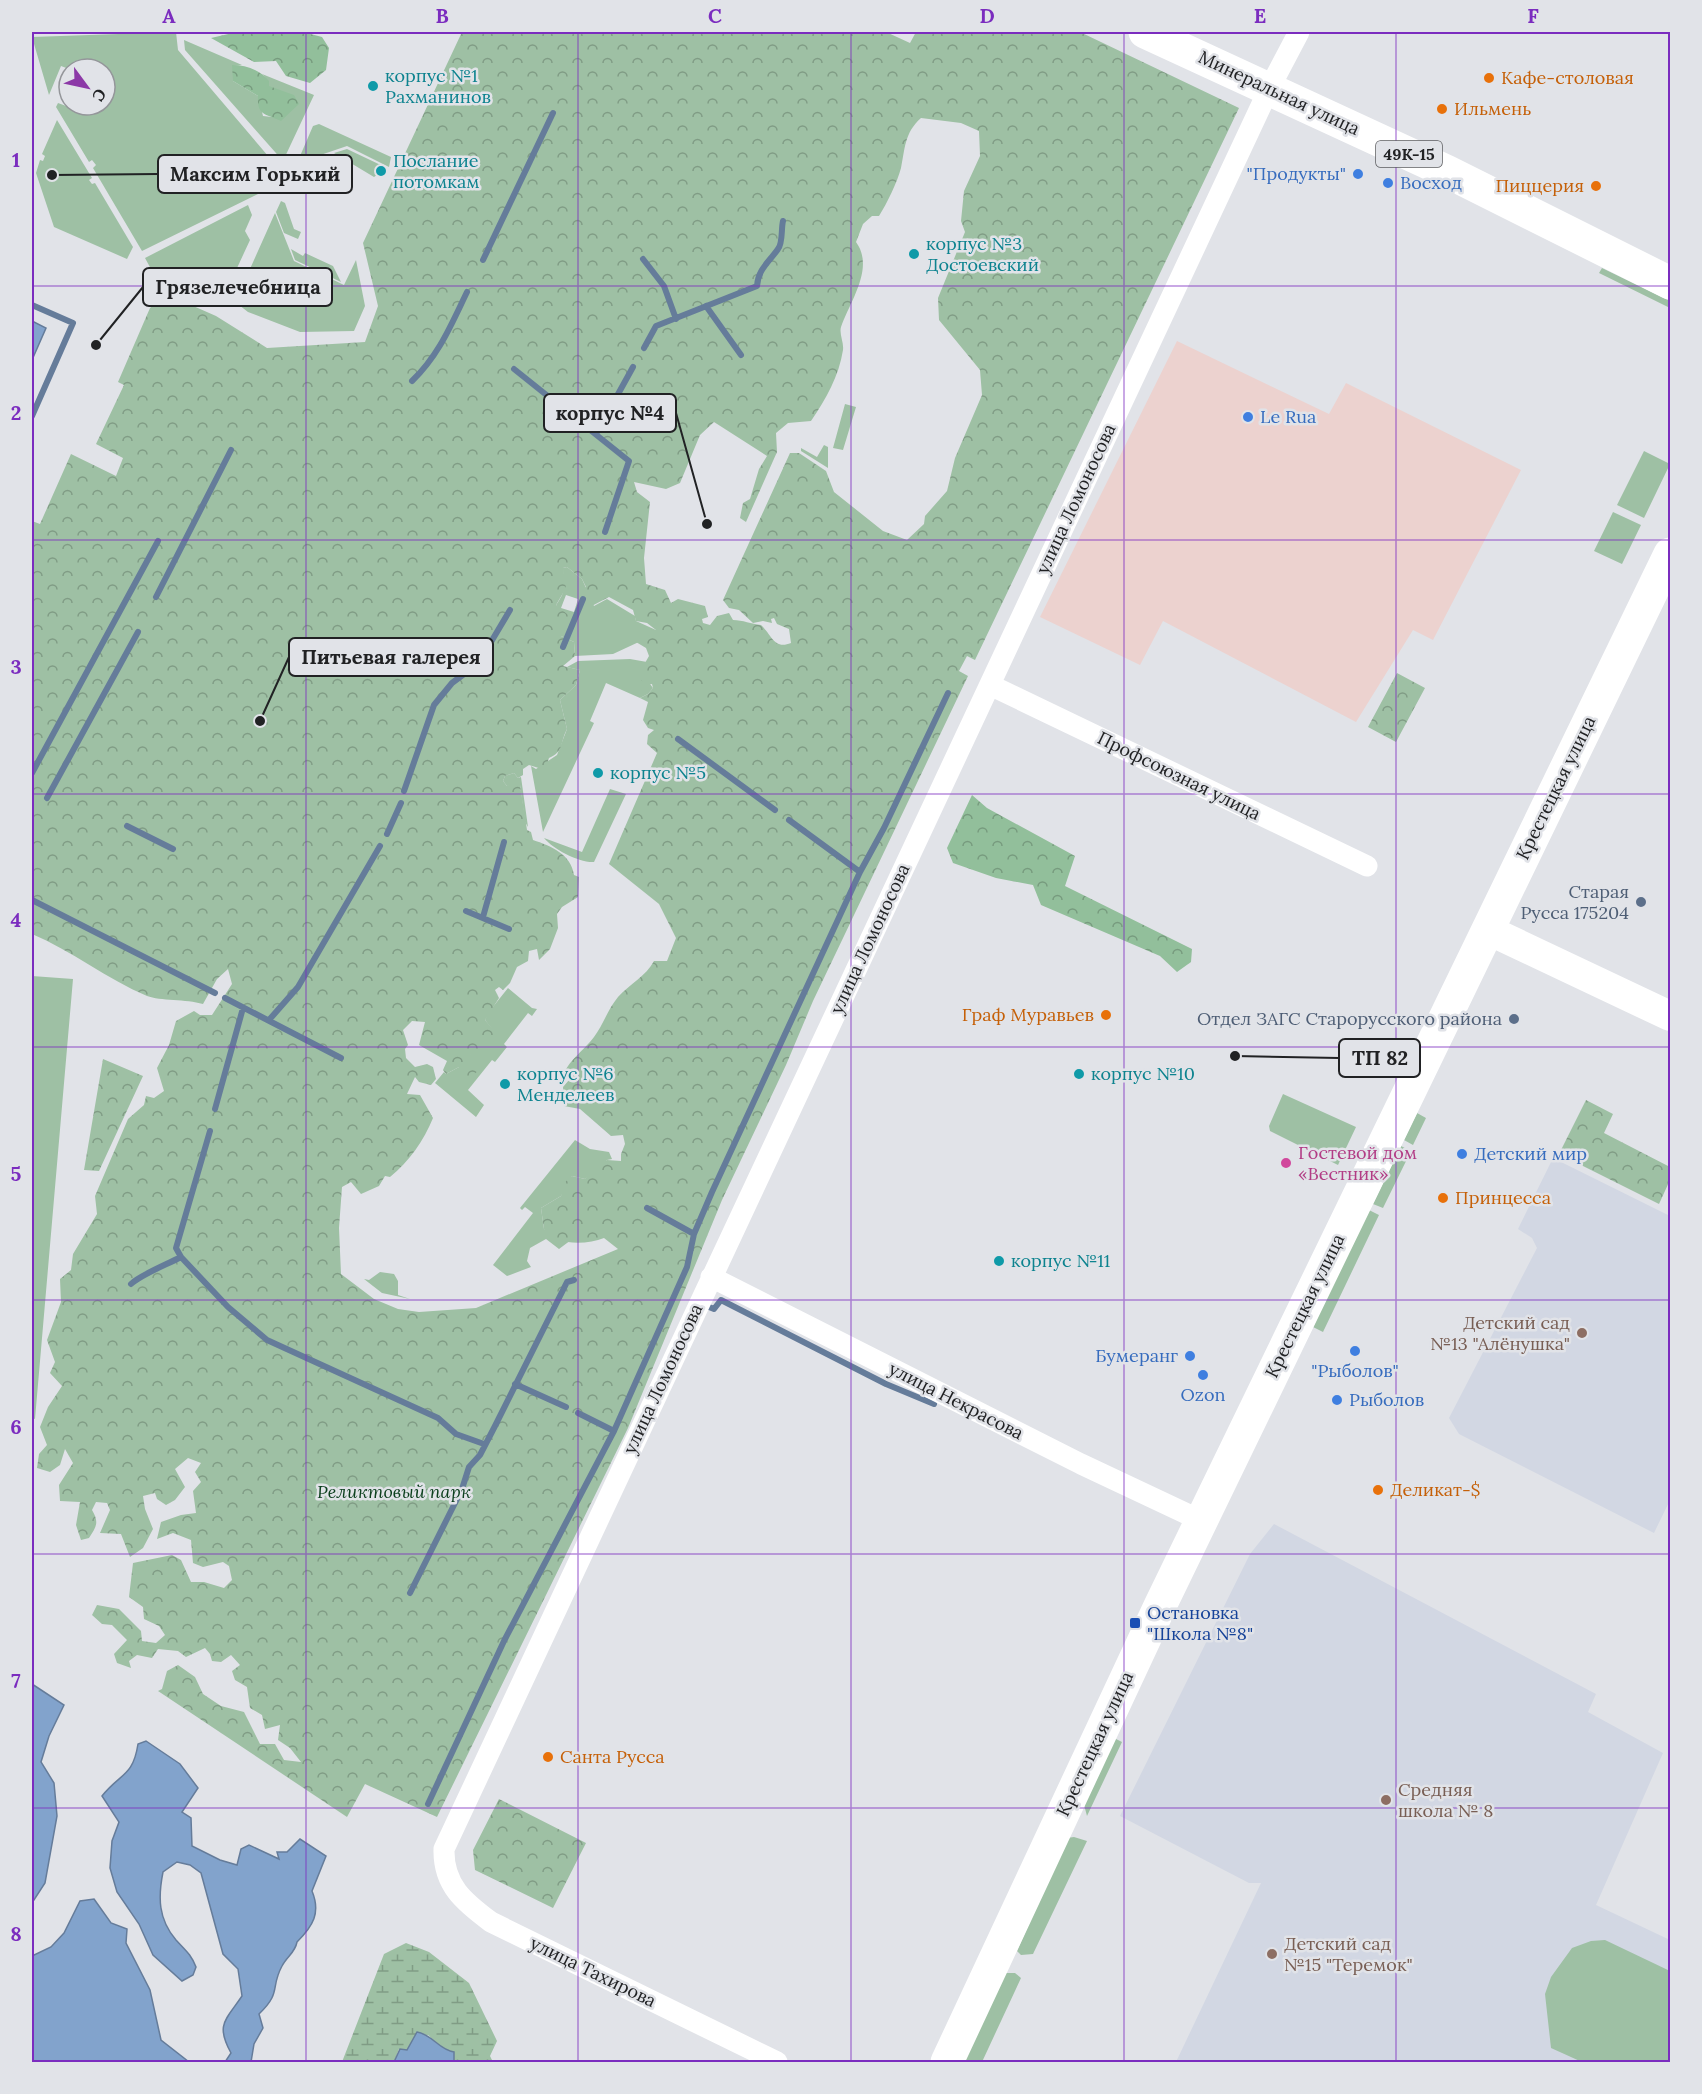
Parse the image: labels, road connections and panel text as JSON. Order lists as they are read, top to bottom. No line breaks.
{"streets":{"main road":["Минеральная улица","49К-15","Крестецкая улица"],"street":["улица Ломоносова","Профсоюзная улица","улица Некрасова","улица Тахирова"]},"crossings":[["Минеральная улица","улица Ломоносова"],["улица Ломоносова","Профсоюзная улица"],["улица Ломоносова","улица Некрасова"],["улица Ломоносова","улица Тахирова"],["Крестецкая улица","улица Некрасова"]],"parks":["Реликтовый парк"],"places":{"other":["Кафе-столовая","корпус №1 Рахманинов","Ильмень","Послание потомкам","\"Продукты\"","Максим Горький","Восход","Пиццерия","корпус №3 Достоевский","Грязелечебница","Le Rua","корпус №4","Питьевая галерея","корпус №5","Старая Русса 175204","Граф Муравьев","Отдел ЗАГС Старорусского района","ТП 82","корпус №10","корпус №6 Менделеев","Детский мир","Гостевой дом «Вестник»","Принцесса","корпус №11","Детский сад №13 \"Алёнушка\"","\"Рыболов\"","Бумеранг","Ozon","Рыболов","Деликат-$","Санта Русса","Средняя школа № 8","Детский сад №15 \"Теремок\""],"transit":["Остановка \"Школа №8\""]},"north":"bottom right","grid":{"columns":["A","B","C","D","E","F"],"rows":["1","2","3","4","5","6","7","8"]}}
